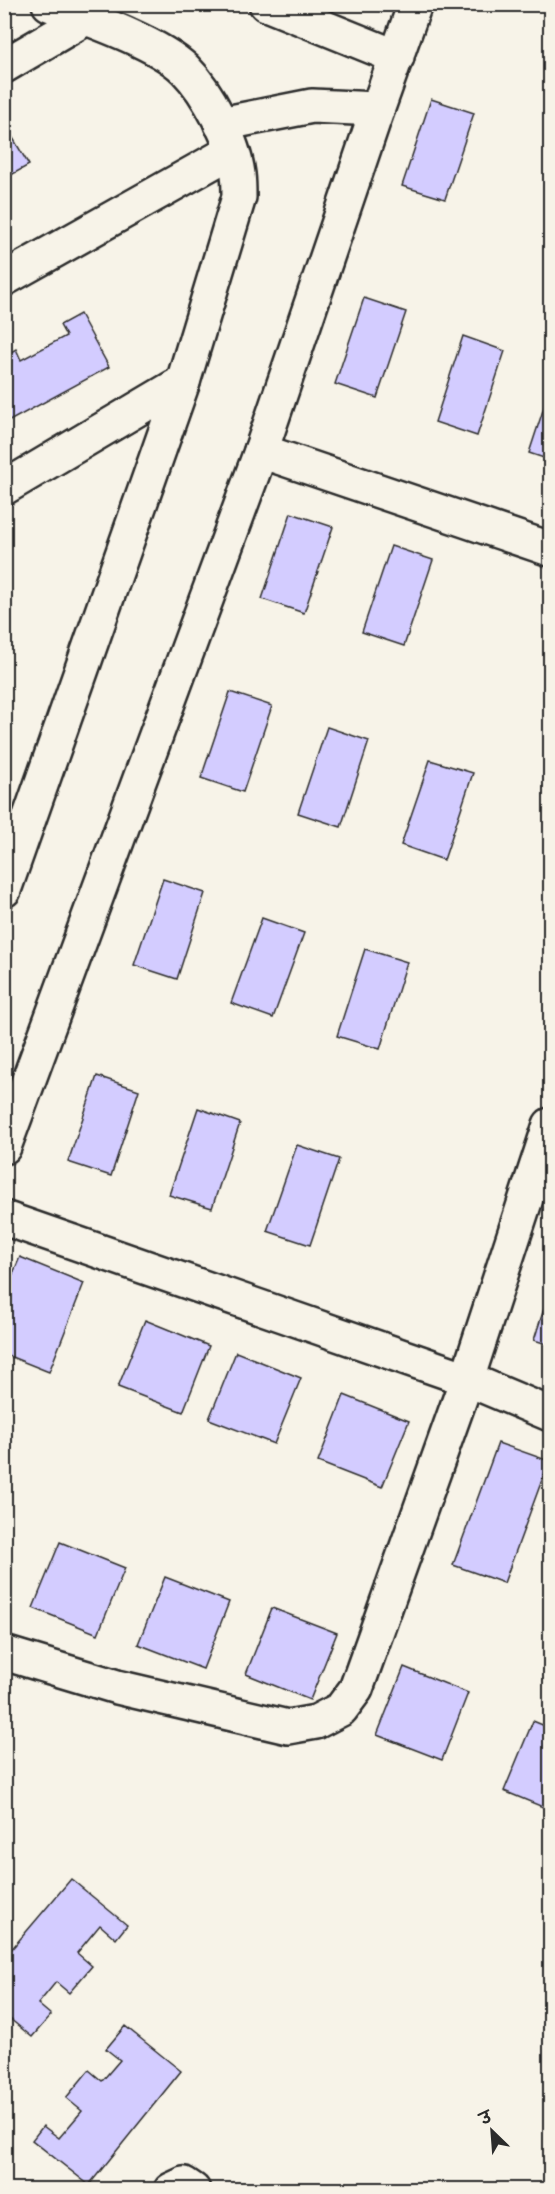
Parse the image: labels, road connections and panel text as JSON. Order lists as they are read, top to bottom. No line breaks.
{"north":"top left"}
